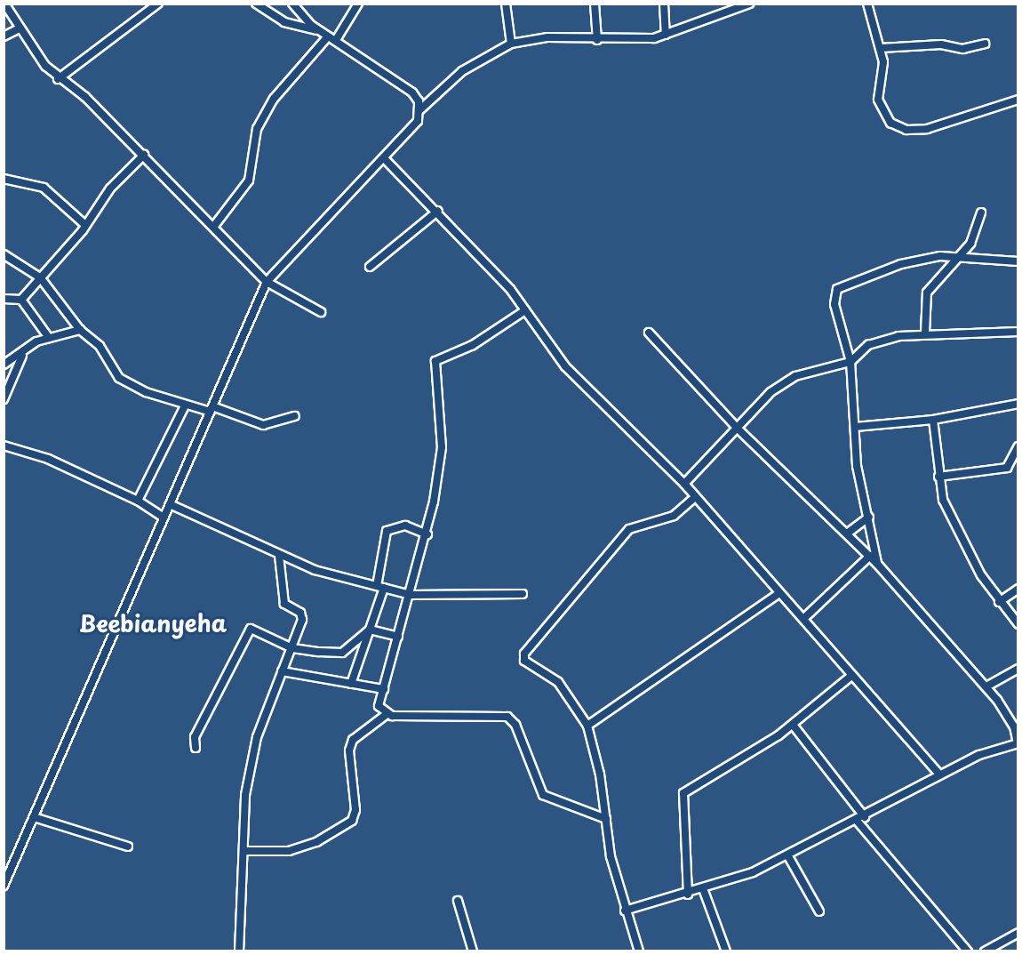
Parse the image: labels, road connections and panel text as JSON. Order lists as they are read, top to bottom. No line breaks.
{"districts":["Beebianyeha"]}
